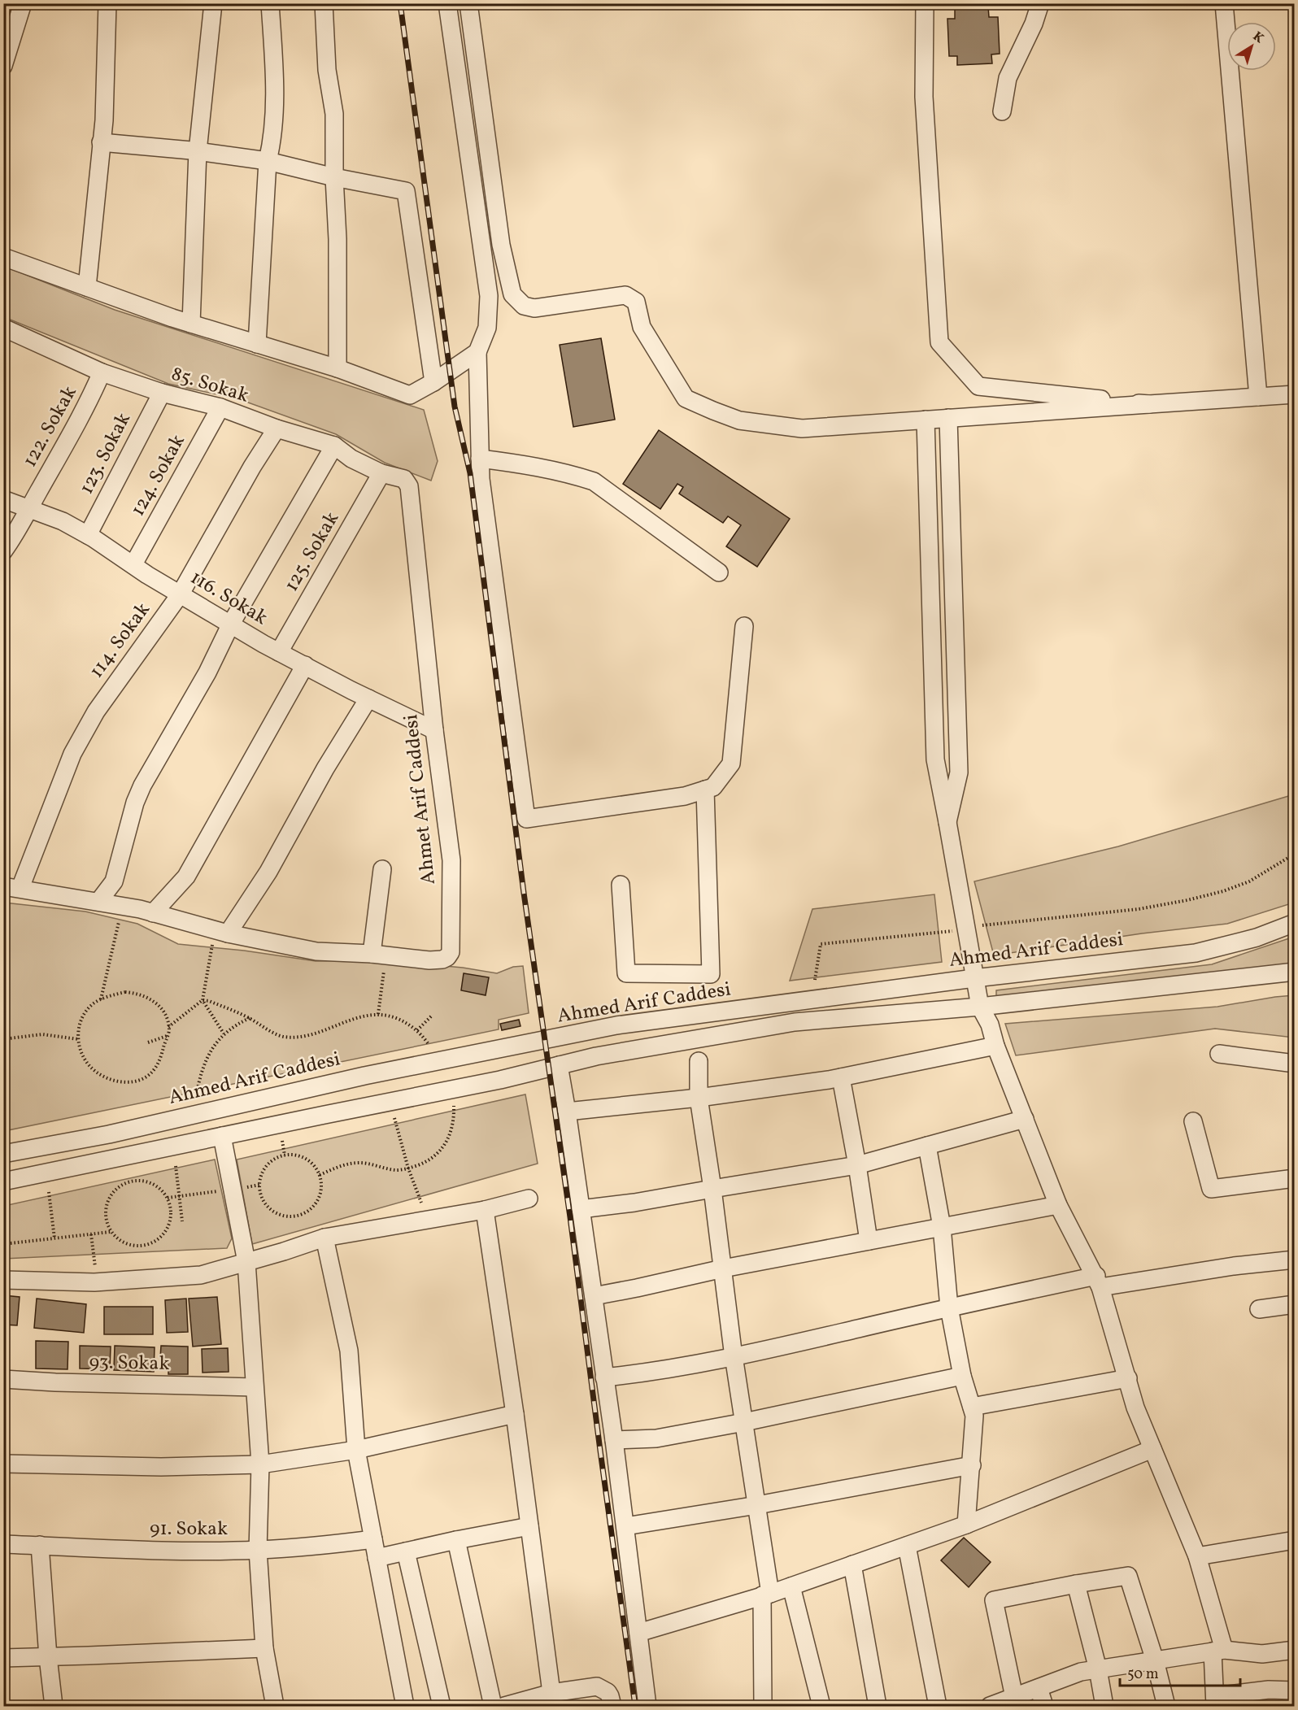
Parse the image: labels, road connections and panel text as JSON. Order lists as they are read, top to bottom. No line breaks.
{"streets":{"street":["85. Sokak","122. Sokak","123. Sokak","124. Sokak","125. Sokak","116. Sokak","114. Sokak","Ahmet Arif Caddesi","Ahmed Arif Caddesi","93. Sokak","91. Sokak"]},"crossings":[["85. Sokak","122. Sokak"],["85. Sokak","123. Sokak"],["85. Sokak","124. Sokak"],["85. Sokak","125. Sokak"],["85. Sokak","114. Sokak"],["85. Sokak","Ahmet Arif Caddesi"],["122. Sokak","116. Sokak"],["123. Sokak","116. Sokak"],["124. Sokak","116. Sokak"],["125. Sokak","116. Sokak"],["116. Sokak","114. Sokak"],["116. Sokak","Ahmet Arif Caddesi"],["114. Sokak","Ahmet Arif Caddesi"]],"scale_bar":"50 m","north":"top right"}
